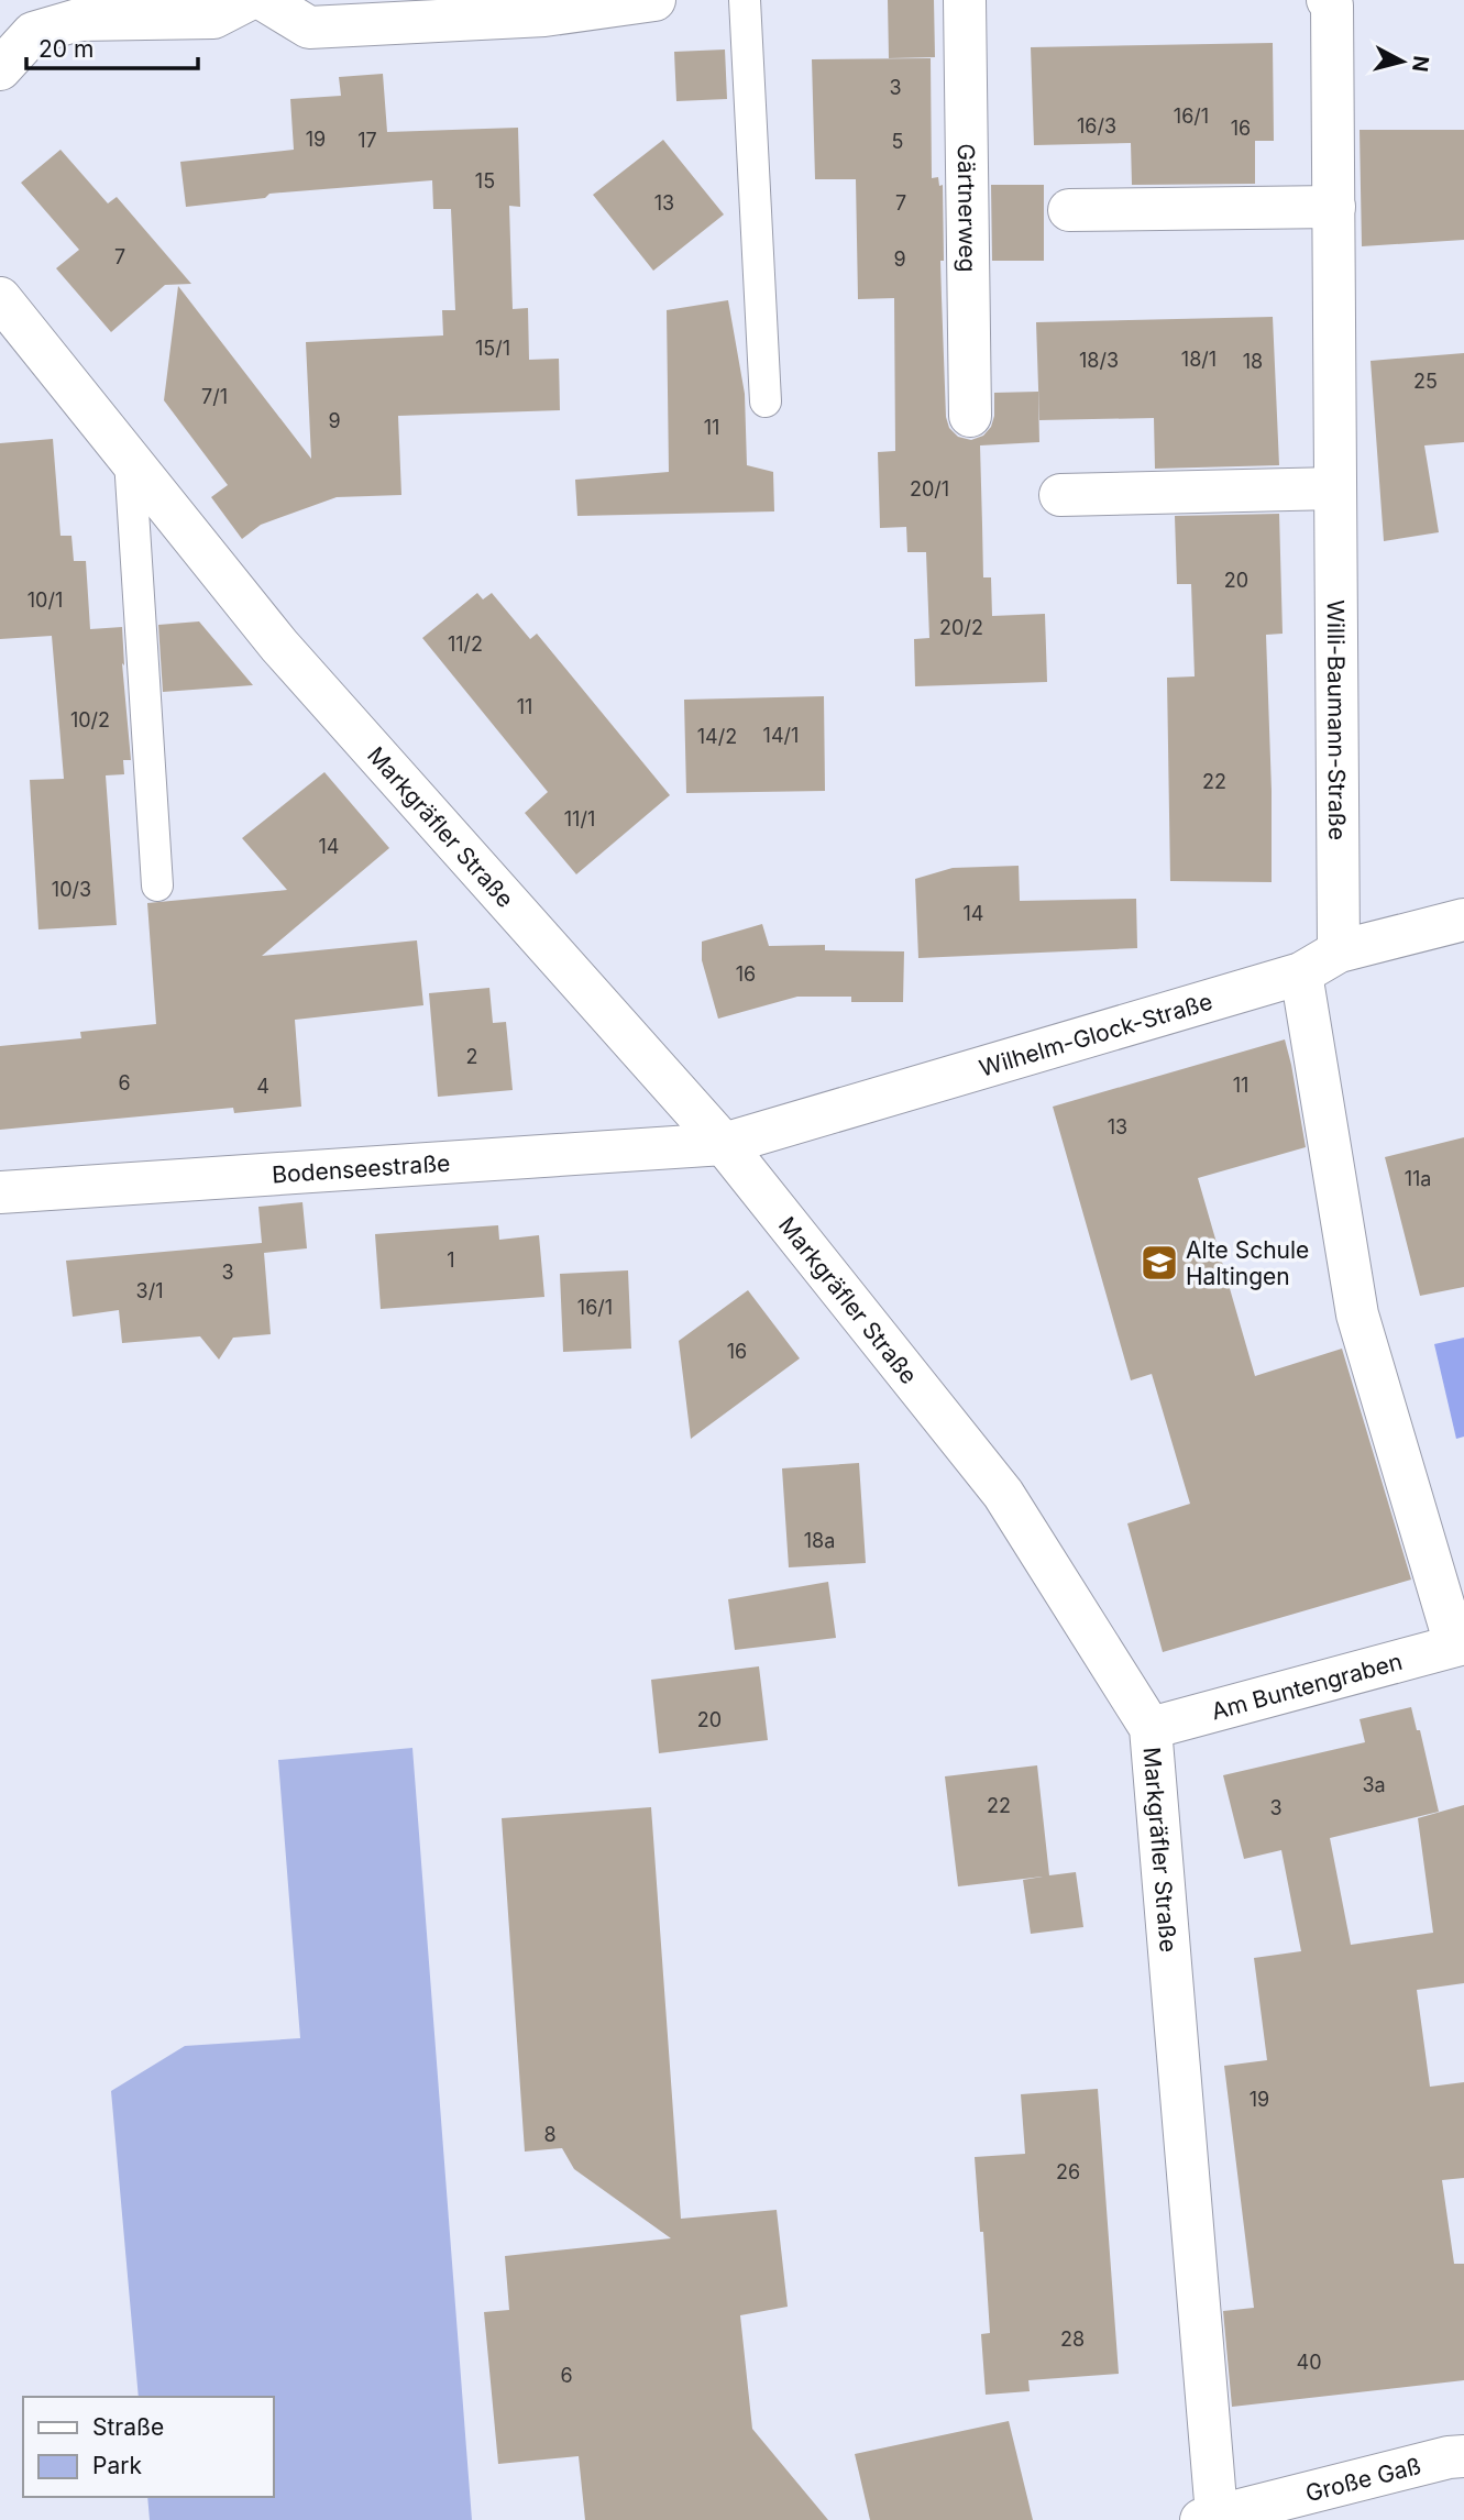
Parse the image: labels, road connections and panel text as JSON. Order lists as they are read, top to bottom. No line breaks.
{"streets":{"street":["Gärtnerweg","Willi-Baumann-Straße","Markgräfler Straße","Wilhelm-Glock-Straße","Bodenseestraße","Am Buntengraben","Große Gaß"]},"crossings":[["Willi-Baumann-Straße","Wilhelm-Glock-Straße"],["Markgräfler Straße","Wilhelm-Glock-Straße"],["Markgräfler Straße","Bodenseestraße"],["Markgräfler Straße","Am Buntengraben"],["Markgräfler Straße","Große Gaß"],["Wilhelm-Glock-Straße","Bodenseestraße"]],"places":{"school or university":["Alte Schule Haltingen"]},"house_numbers":["3","16/1","16/3","16","19","17","5","15","13","7","7","9","15/1","18/1","18/3","18","25","7/1","9","11","20/1","20","10/1","20/2","11/2","11","10/2","14/1","14/2","22","11/1","14","10/3","14","16","2","6","11","4","13","11a","1","3","3/1","16/1","16","18a","20","3a","22","3","19","8","26","28","40","6"],"legend":["Straße","Park"],"scale_bar":"20 m","north":"right"}
